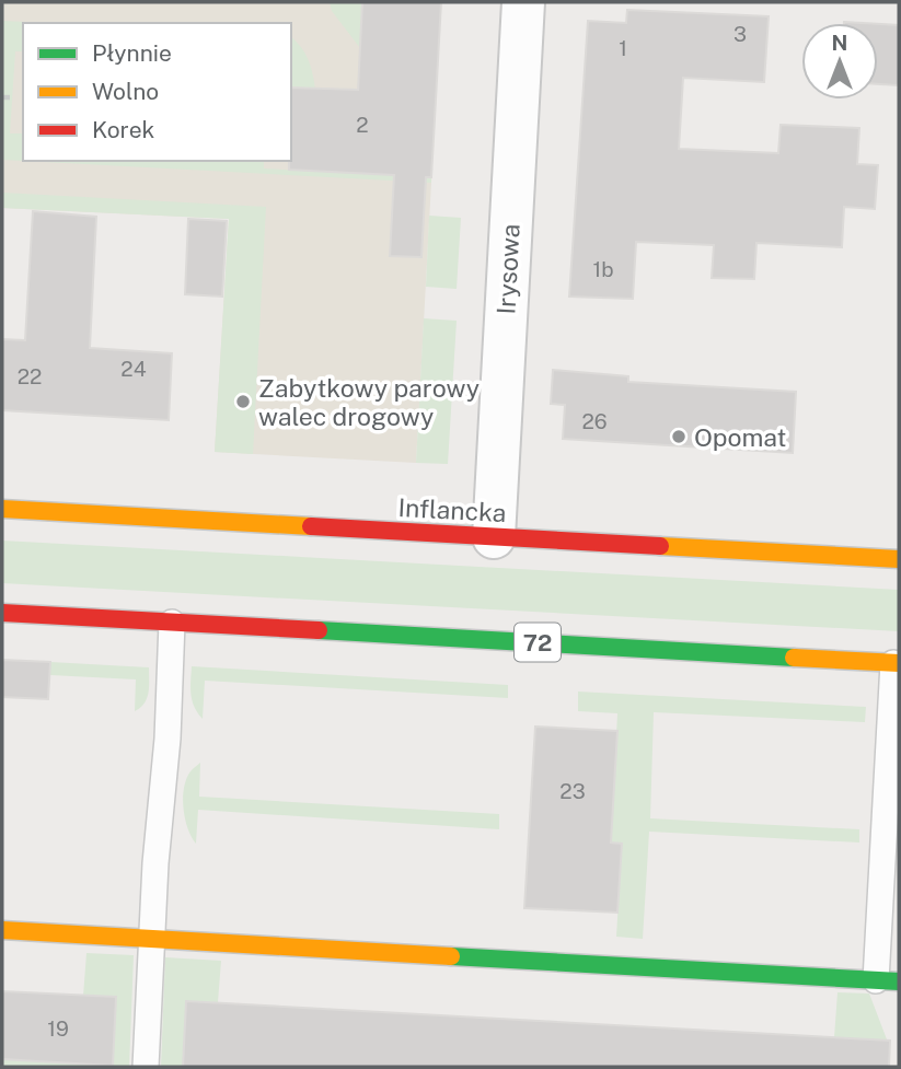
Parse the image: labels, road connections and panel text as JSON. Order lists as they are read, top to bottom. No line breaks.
{"streets":{"main road":["Inflancka","72"],"street":["Irysowa"]},"crossings":[["Irysowa","Inflancka"]],"places":["Zabytkowy parowy walec drogowy","Opomat"],"house_numbers":["3","1","2","1b","24","22","26","23","19"],"legend":["Płynnie","Wolno","Korek"],"north":"top"}
